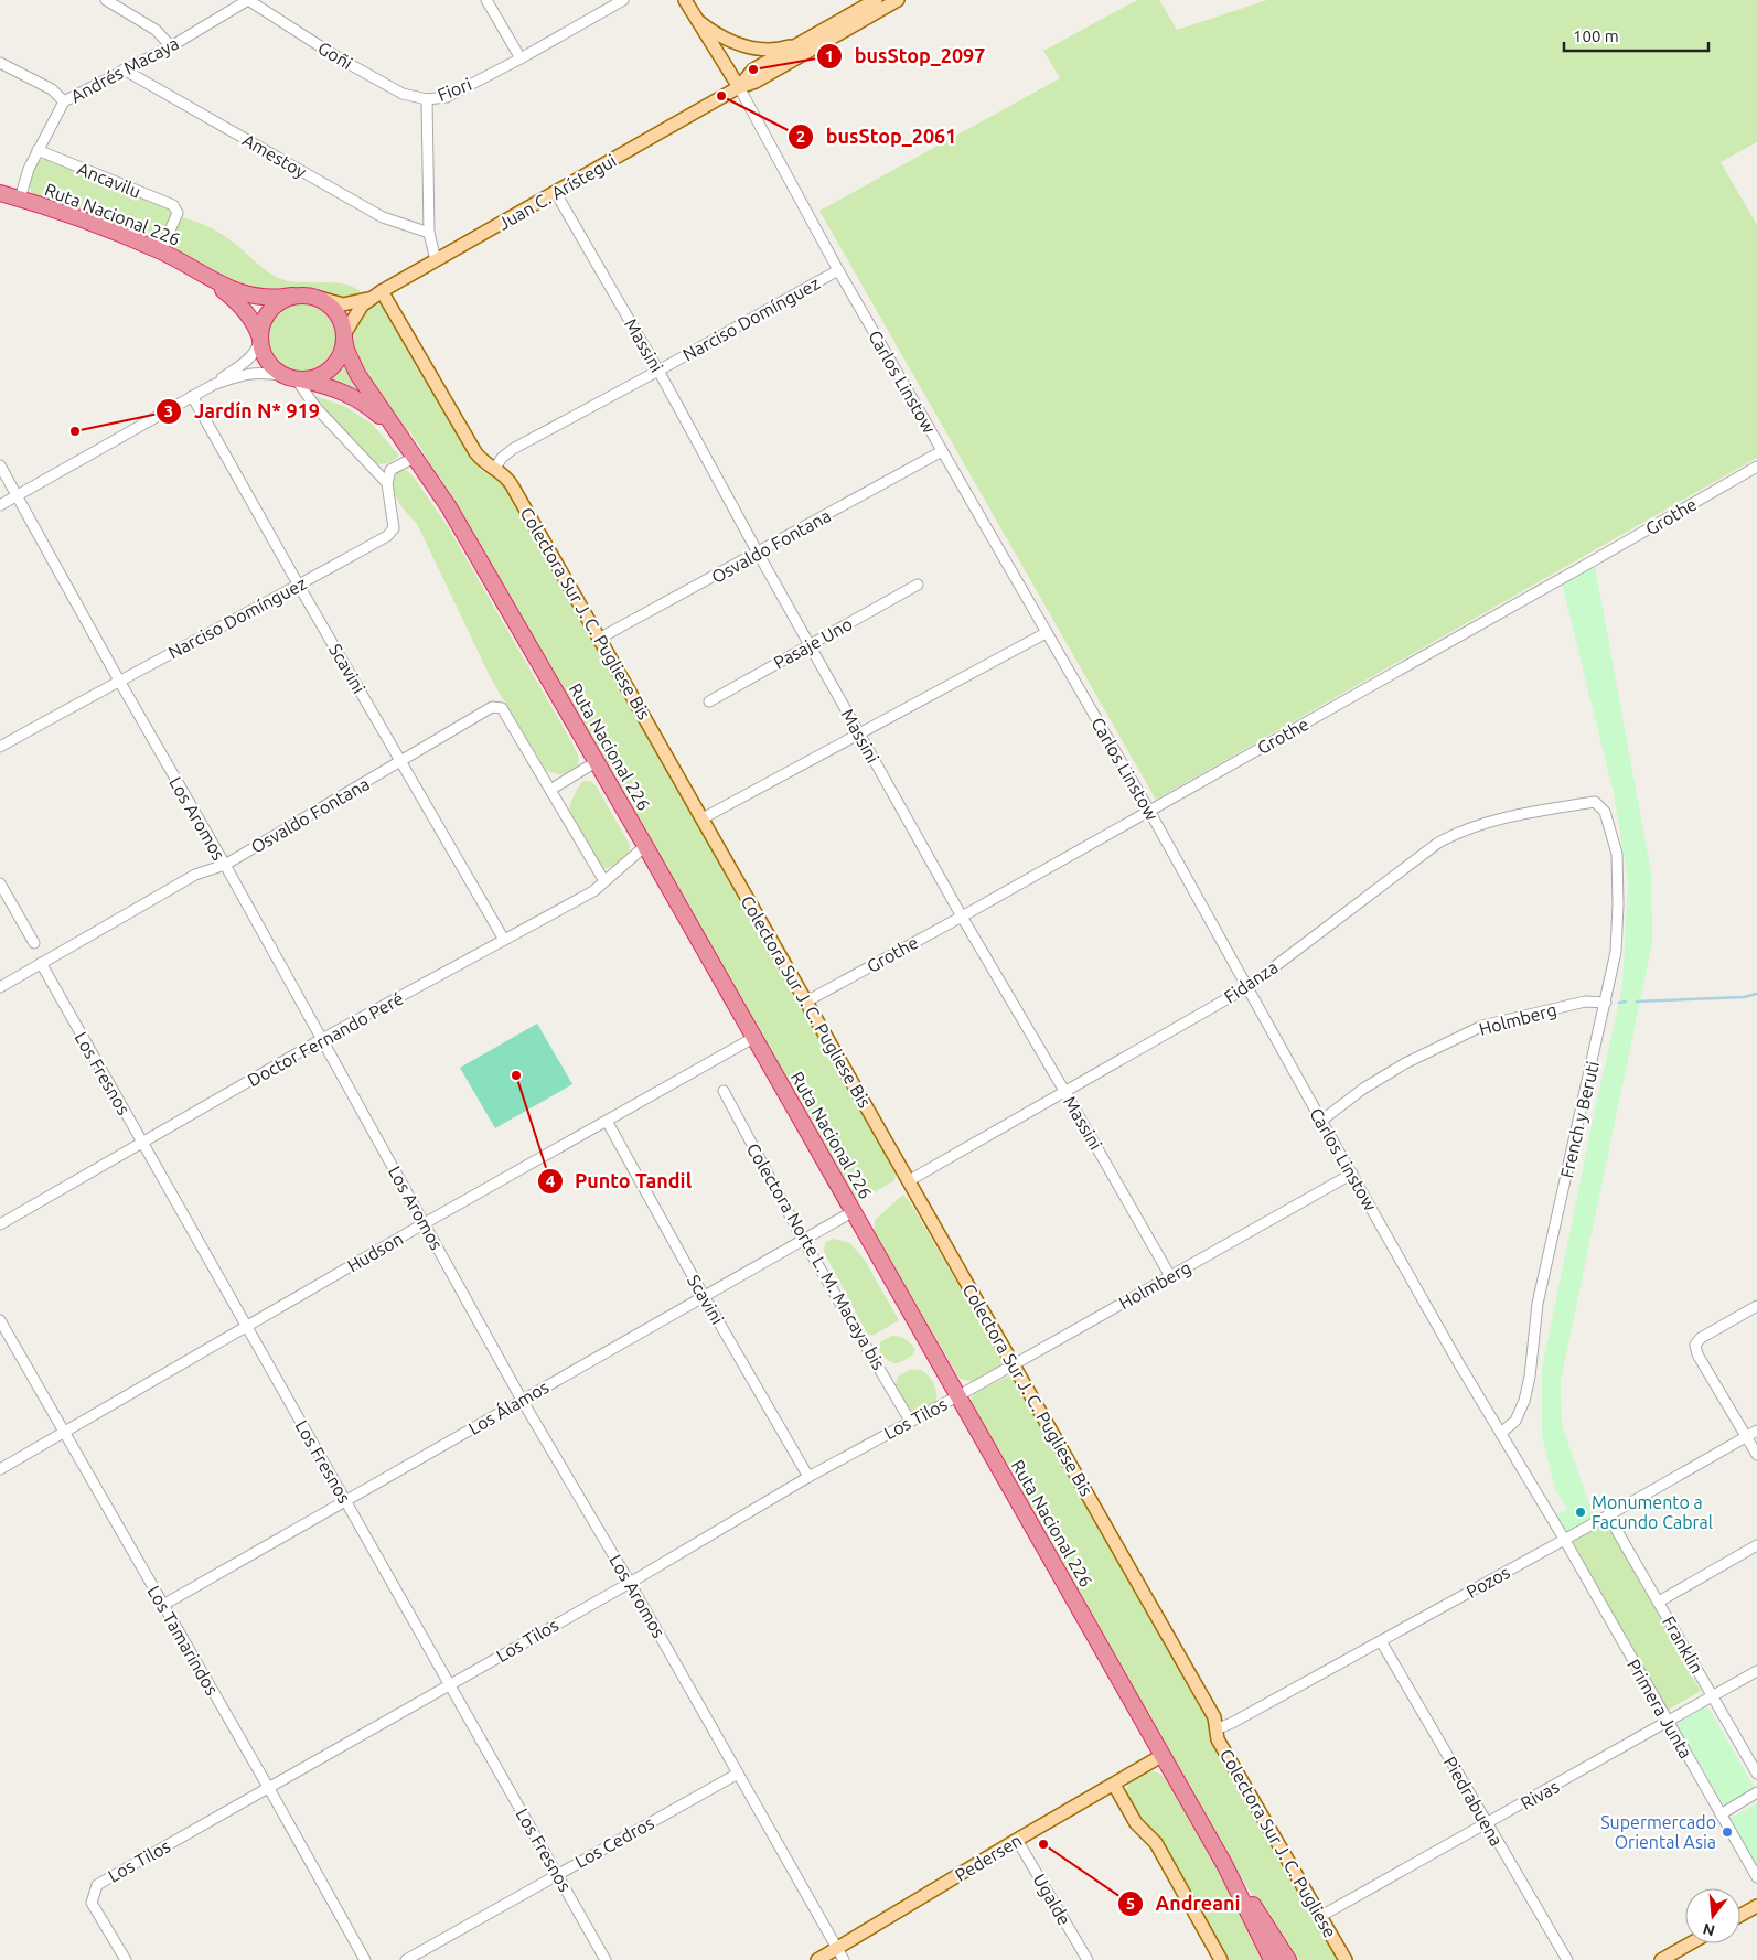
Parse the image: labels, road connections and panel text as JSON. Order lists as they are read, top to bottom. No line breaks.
{"streets":{"highway":["Ruta Nacional 226"],"main road":["Juan C. Arístegui","Carlos Linstow","Colectora Sur J. C. Pugliese Bis","Colectora Sur J. C. Pugliese","Pedersen"],"street":["Goñi","Andrés Macaya","Fiori","Amestoy","Ancavilu","Narciso Domínguez","Massini","Grothe","Osvaldo Fontana","Pasaje Uno","Scavini","Los Aromos","Fidanza","Holmberg","Doctor Fernando Peré","Los Fresnos","French y Beruti","Hudson","Colectora Norte L. M. Macaya bis","Los Álamos","Los Tilos","Pozos","Los Tamarindos","Franklin","Primera Junta","Rivas","Piedrabuena","Los Cedros","Ugalde"]},"crossings":[["Goñi","Andrés Macaya"],["Goñi","Fiori"],["Andrés Macaya","Amestoy"],["Andrés Macaya","Ancavilu"],["Andrés Macaya","Ruta Nacional 226"],["Fiori","Amestoy"],["Fiori","Juan C. Arístegui"],["Ancavilu","Ruta Nacional 226"],["Juan C. Arístegui","Ruta Nacional 226"],["Juan C. Arístegui","Massini"],["Juan C. Arístegui","Carlos Linstow"],["Juan C. Arístegui","Colectora Sur J. C. Pugliese Bis"],["Ruta Nacional 226","Holmberg"],["Ruta Nacional 226","Doctor Fernando Peré"],["Ruta Nacional 226","Hudson"],["Ruta Nacional 226","Los Álamos"],["Ruta Nacional 226","Los Tilos"],["Ruta Nacional 226","Pedersen"],["Narciso Domínguez","Massini"],["Narciso Domínguez","Carlos Linstow"],["Narciso Domínguez","Colectora Sur J. C. Pugliese Bis"],["Narciso Domínguez","Scavini"],["Narciso Domínguez","Los Aromos"],["Massini","Grothe"],["Massini","Osvaldo Fontana"],["Massini","Pasaje Uno"],["Massini","Fidanza"],["Massini","Holmberg"],["Carlos Linstow","Grothe"],["Carlos Linstow","Osvaldo Fontana"],["Carlos Linstow","Fidanza"],["Carlos Linstow","Holmberg"],["Carlos Linstow","French y Beruti"],["Carlos Linstow","Pozos"],["Carlos Linstow","Primera Junta"],["Grothe","Colectora Sur J. C. Pugliese Bis"],["Osvaldo Fontana","Colectora Sur J. C. Pugliese Bis"],["Osvaldo Fontana","Scavini"],["Osvaldo Fontana","Los Aromos"],["Osvaldo Fontana","Los Fresnos"],["Colectora Sur J. C. Pugliese Bis","Fidanza"],["Colectora Sur J. C. Pugliese Bis","Holmberg"],["Colectora Sur J. C. Pugliese Bis","Pozos"],["Colectora Sur J. C. Pugliese Bis","Colectora Sur J. C. Pugliese"],["Scavini","Doctor Fernando Peré"],["Scavini","Hudson"],["Scavini","Los Álamos"],["Scavini","Los Tilos"],["Los Aromos","Doctor Fernando Peré"],["Los Aromos","Hudson"],["Los Aromos","Los Álamos"],["Los Aromos","Los Tilos"],["Los Aromos","Los Cedros"],["Los Aromos","Pedersen"],["Fidanza","French y Beruti"],["Holmberg","French y Beruti"],["Holmberg","Los Tilos"],["Doctor Fernando Peré","Los Fresnos"],["Los Fresnos","Hudson"],["Los Fresnos","Los Álamos"],["Los Fresnos","Los Tilos"],["Los Fresnos","Los Cedros"],["Hudson","Los Tamarindos"],["Colectora Norte L. M. Macaya bis","Los Álamos"],["Colectora Norte L. M. Macaya bis","Los Tilos"],["Los Álamos","Los Tamarindos"],["Los Tilos","Los Tamarindos"],["Pozos","Franklin"],["Pozos","Primera Junta"],["Pozos","Piedrabuena"],["Pozos","Colectora Sur J. C. Pugliese"],["Franklin","Rivas"],["Primera Junta","Rivas"],["Rivas","Piedrabuena"],["Rivas","Colectora Sur J. C. Pugliese"],["Pedersen","Ugalde"]],"places":["busStop_2097","busStop_2061","Jardín N* 919","Punto Tandil","Monumento a Facundo Cabral","Supermercado Oriental Asia","Andreani"],"scale_bar":"100 m","north":"bottom"}
